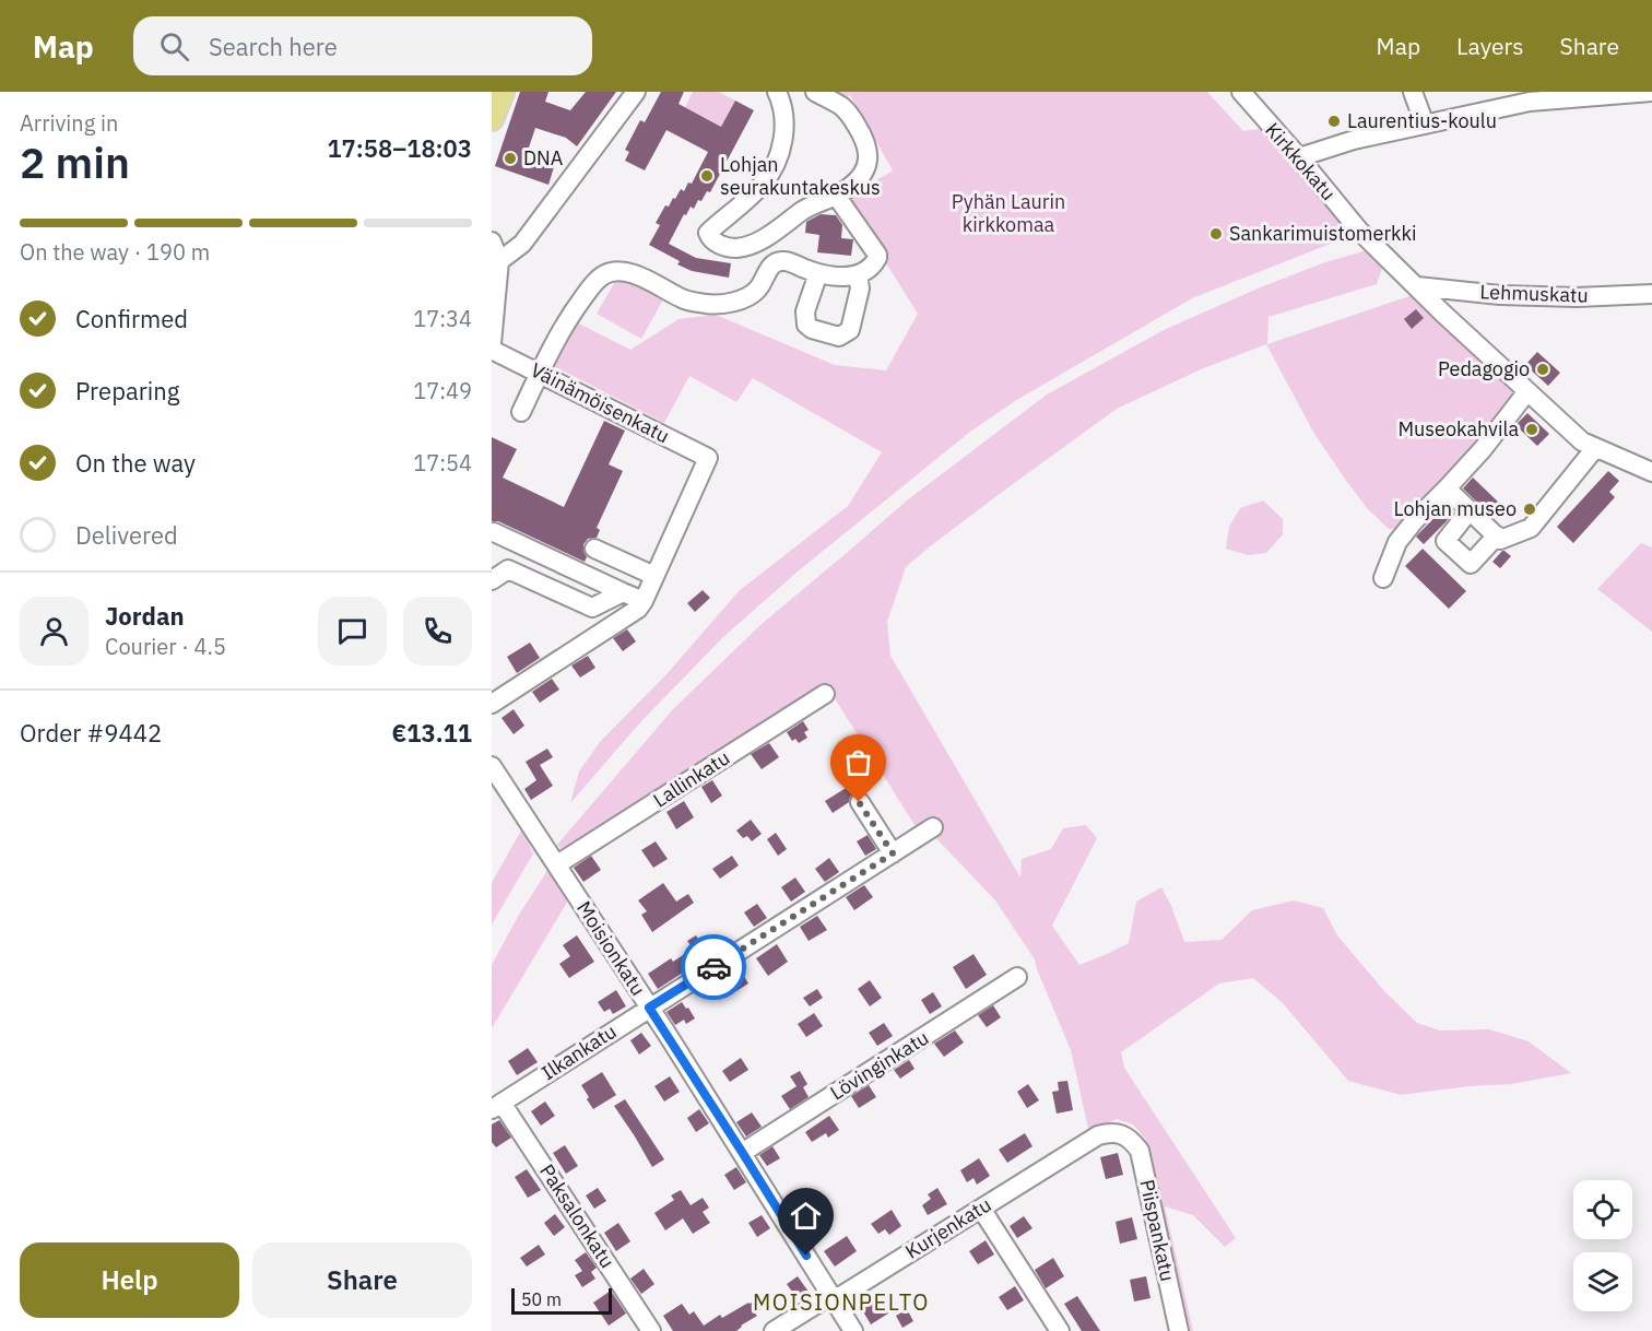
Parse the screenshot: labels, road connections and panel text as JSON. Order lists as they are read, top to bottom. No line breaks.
{"streets":{"street":["Kirkkokatu","Lehmuskatu","Väinämöisenkatu","Lallinkatu","Moisionkatu","Ilkankatu","Lövinginkatu","Paksalonkatu","Kurjenkatu","Piispankatu"]},"crossings":[["Kirkkokatu","Lehmuskatu"],["Lallinkatu","Moisionkatu"],["Moisionkatu","Ilkankatu"],["Moisionkatu","Lövinginkatu"],["Moisionkatu","Kurjenkatu"],["Ilkankatu","Paksalonkatu"],["Kurjenkatu","Piispankatu"]],"districts":["MOISIONPELTO"],"parks":["Pyhän Laurin kirkkomaa"],"places":["Laurentius-koulu","DNA","Lohjan seurakuntakeskus","Sankarimuistomerkki","Pedagogio","Museokahvila","Lohjan museo"],"scale_bar":"50 m","page":{"header":"Map","search":"Search here","nav":["Map","Layers","Share"],"heading":["2 min","Arriving in","17:58–18:03"],"panel":["Jordan","Courier · 4.5","Order #9442","€13.11"],"bar":"On the way · 190 m","list":[["Confirmed","17:34"],["Preparing","17:49"],["On the way","17:54"],"Delivered"],"buttons":["Help","Share"],"scale":"50 m"}}
